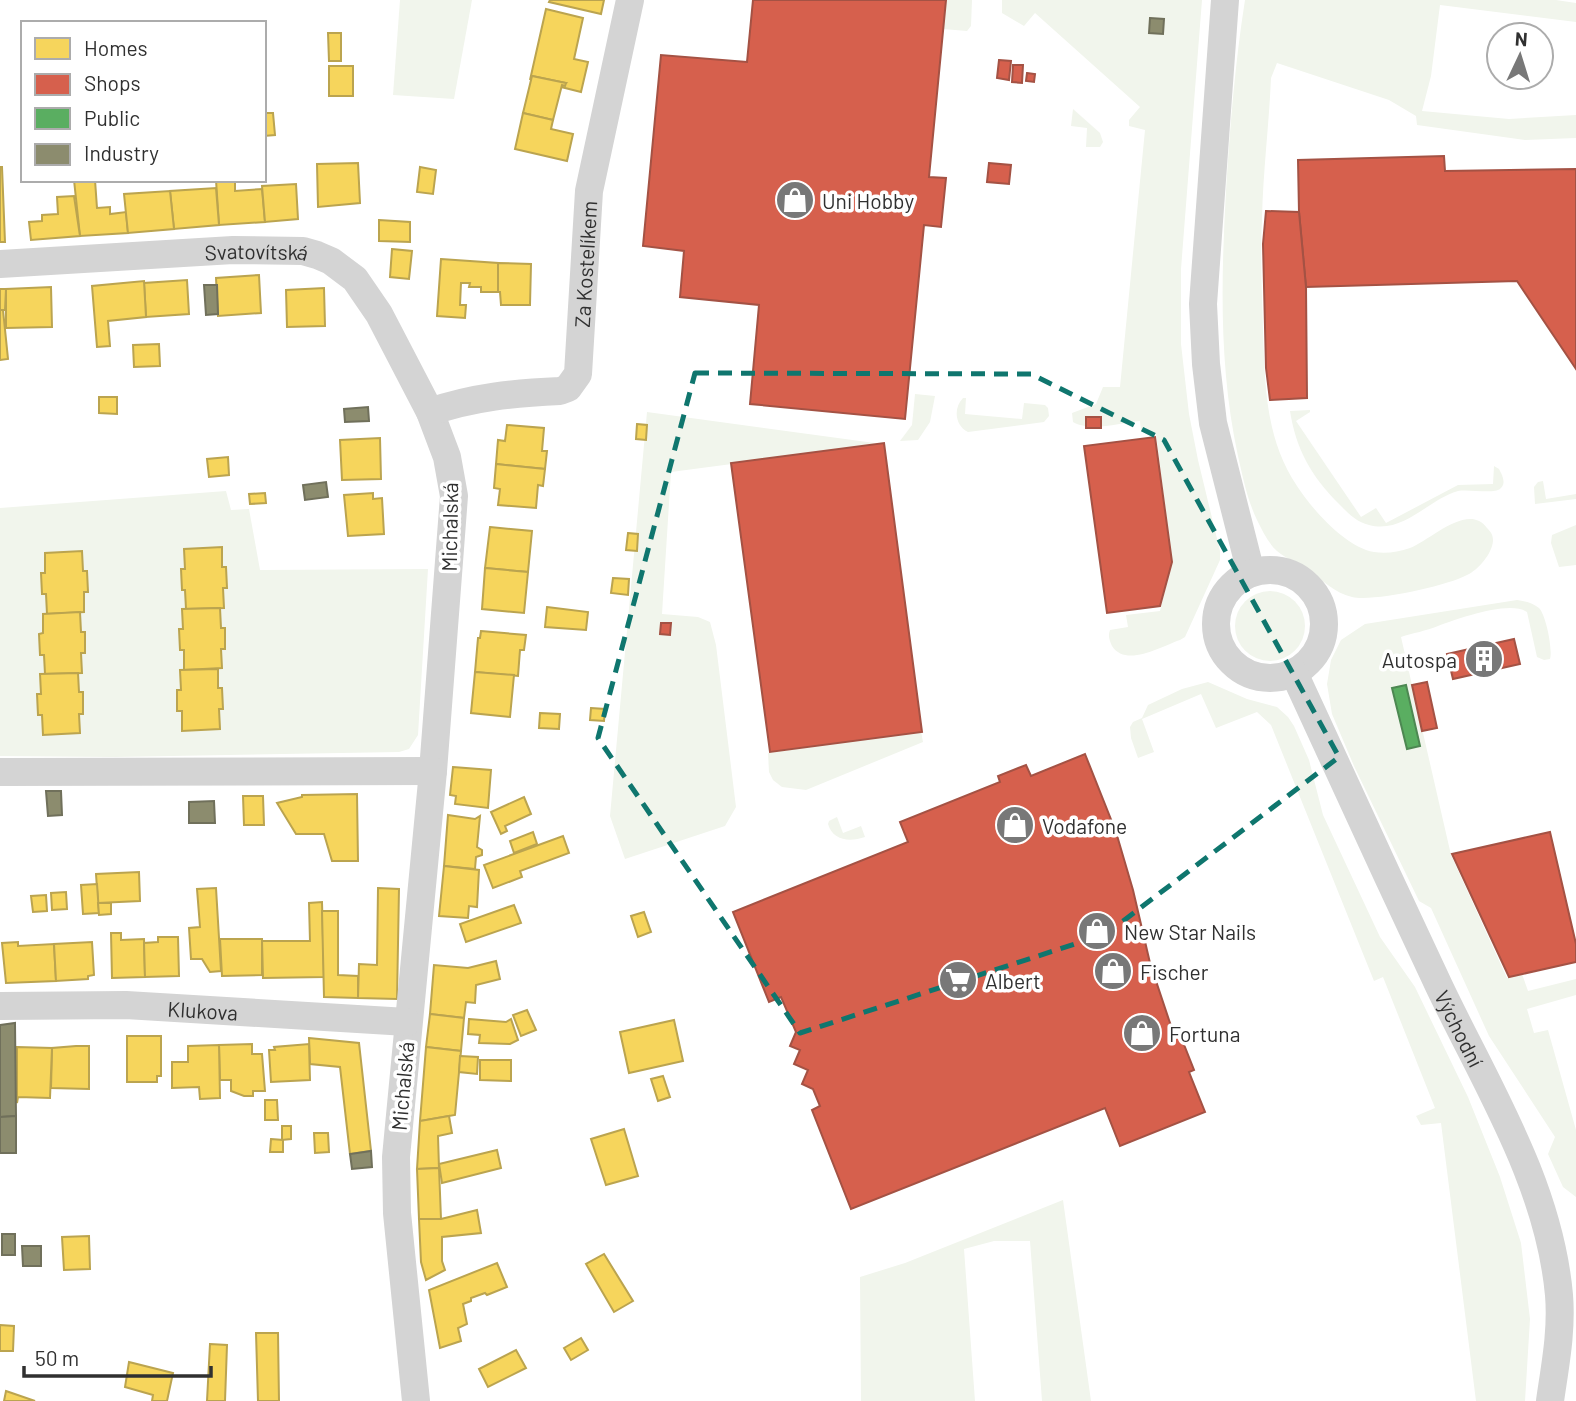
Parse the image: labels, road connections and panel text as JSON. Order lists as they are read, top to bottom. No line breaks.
{"streets":{"street":["Svatovítská","Za Kostelíkem","Michalská","Klukova","Východní"]},"crossings":[["Svatovítská","Za Kostelíkem"],["Svatovítská","Michalská"],["Za Kostelíkem","Michalská"],["Michalská","Klukova"]],"places":{"shop":["Uni Hobby","Vodafone","New Star Nails","Fischer","Fortuna"],"building":["Autospa"],"supermarket":["Albert"]},"legend":["Homes","Shops","Public","Industry"],"scale_bar":"50 m","north":"top"}
